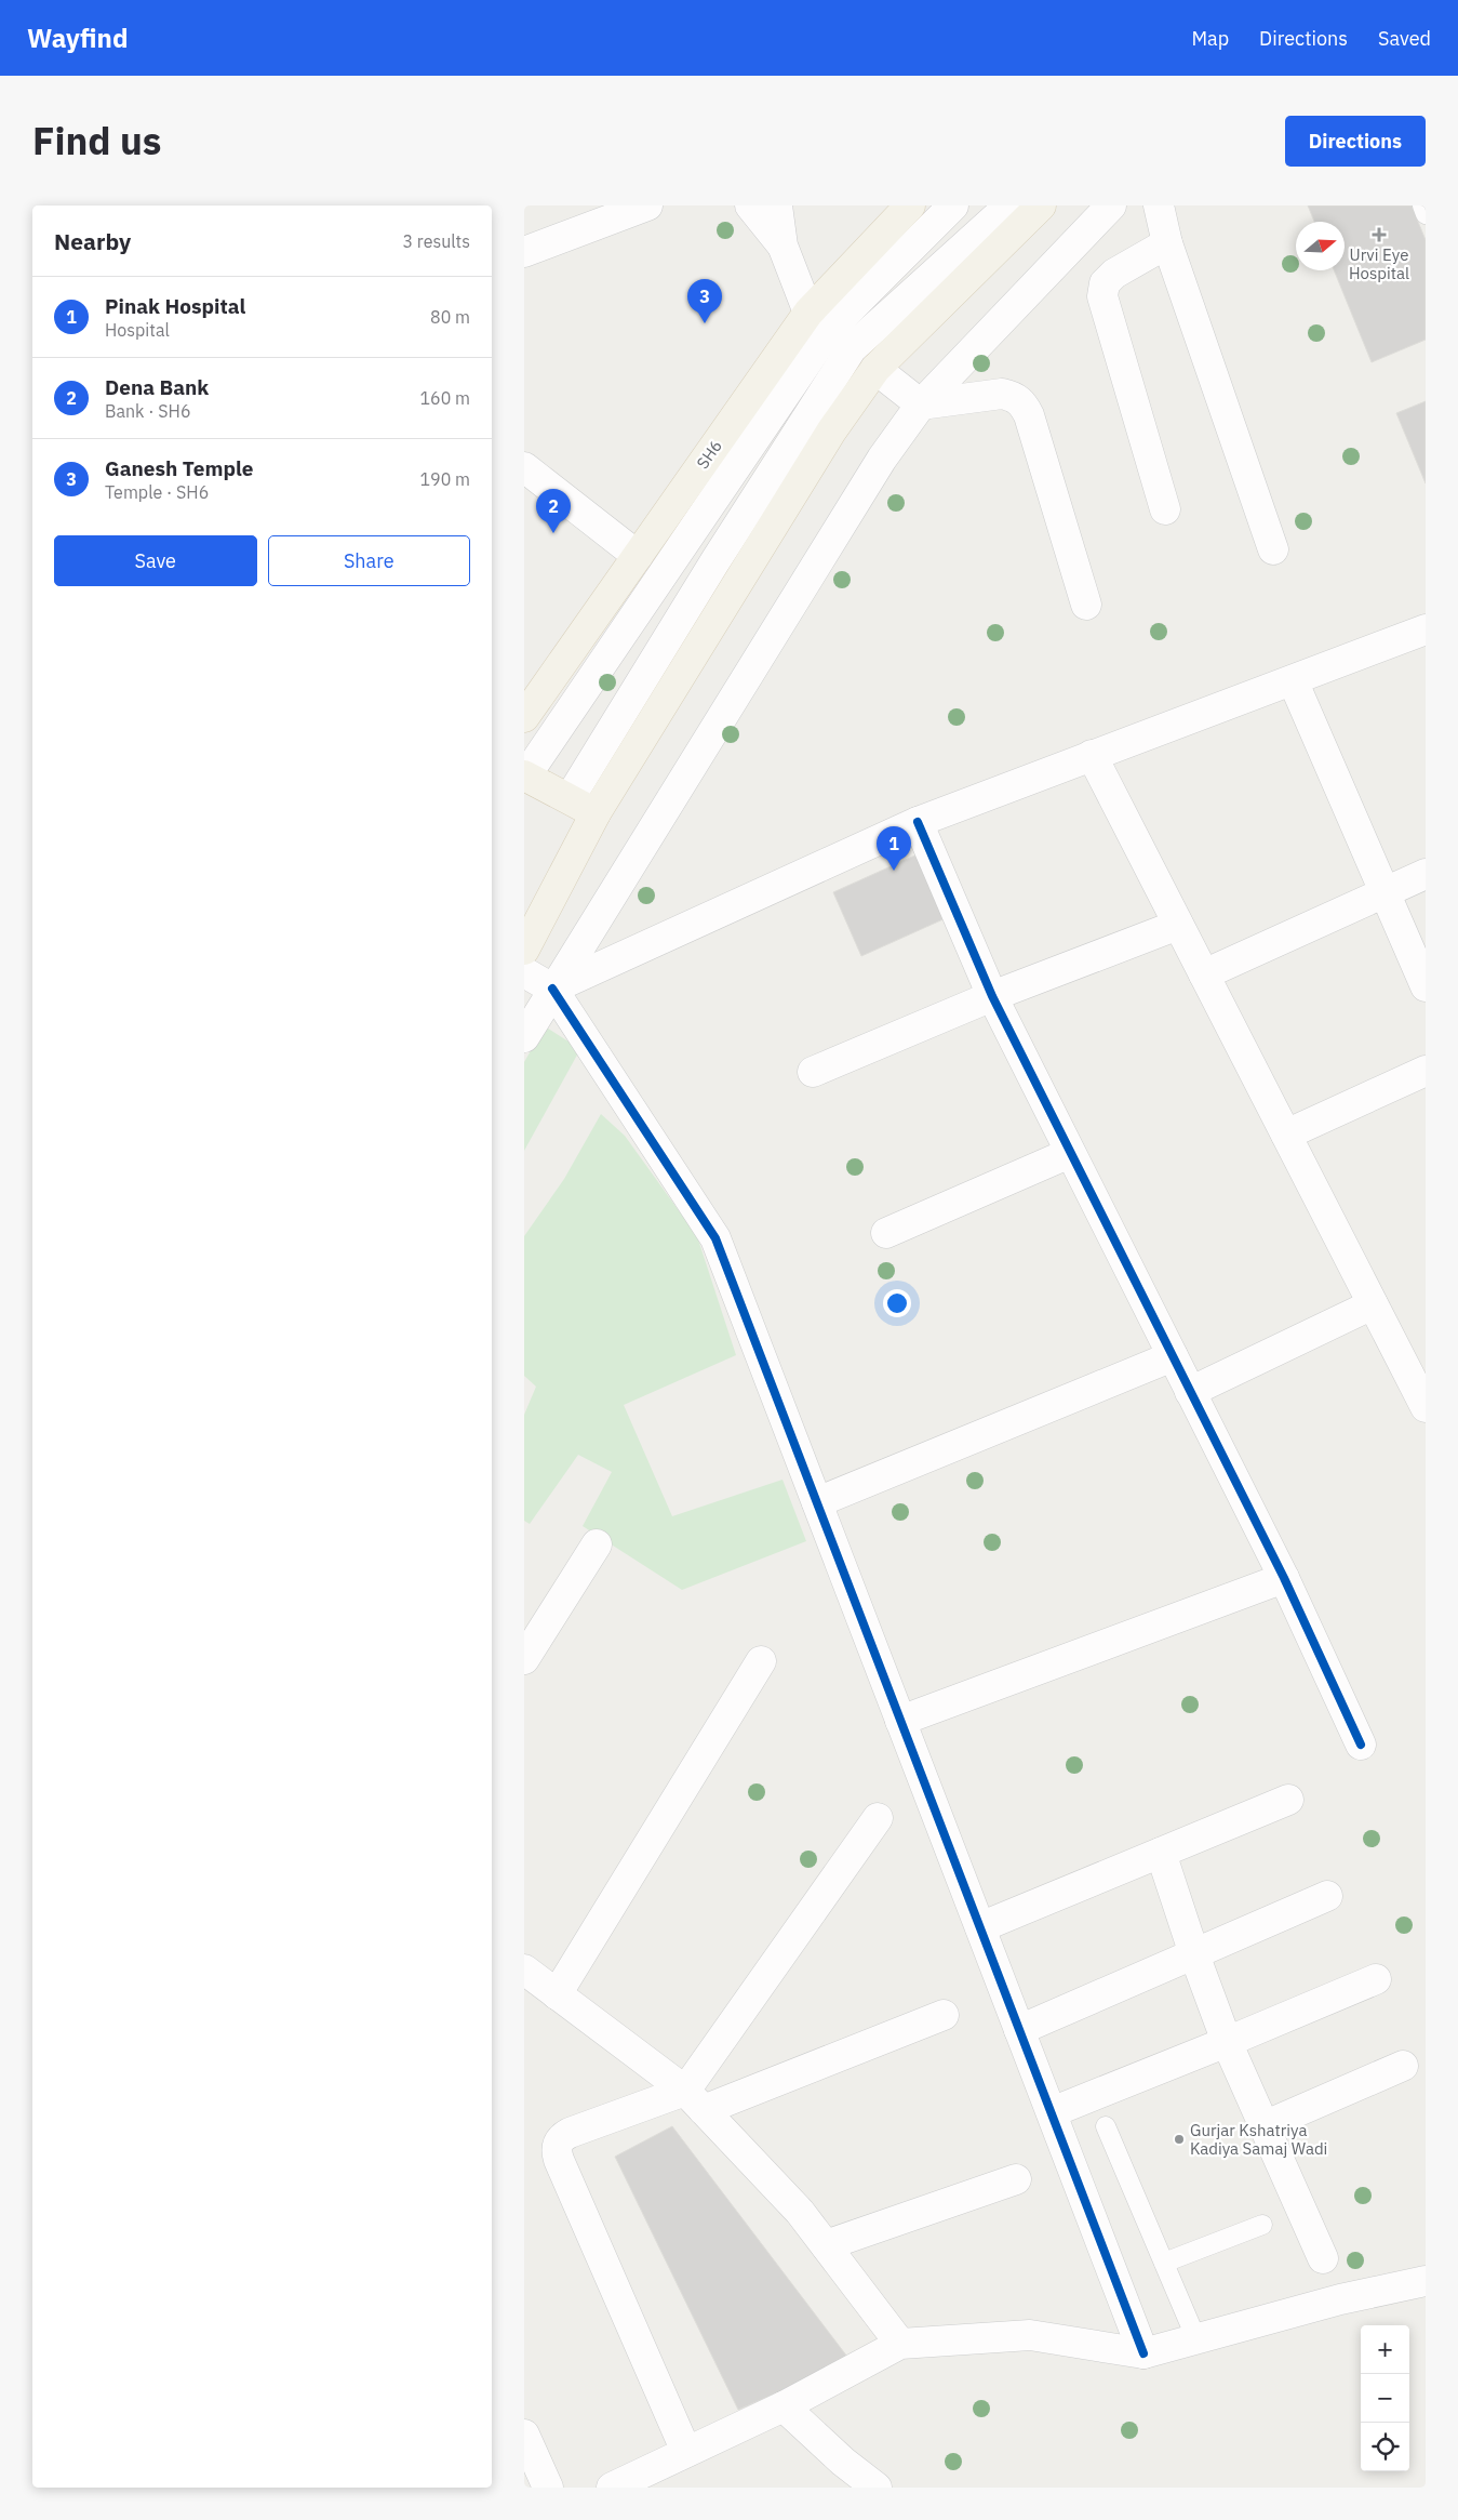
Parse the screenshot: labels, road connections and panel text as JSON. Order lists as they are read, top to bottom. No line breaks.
{"streets":{"main road":["SH6"]},"places":{"health":["Urvi Eye Hospital"],"other":["Gurjar Kshatriya Kadiya Samaj Wadi"]},"north":"right","page":{"header":"Wayfind","nav":["Map","Directions","Saved"],"title":"Find us","buttons":["Directions",["Save","Share"]],"heading":["Nearby","3 results"],"list":[{"mark":"1","name":"Pinak Hospital","note":"Hospital","value":"80 m"},{"mark":"2","name":"Dena Bank","note":"Bank · SH6","value":"160 m"},{"mark":"3","name":"Ganesh Temple","note":"Temple · SH6","value":"190 m"}],"pins":["3","2","1"],"map_buttons":["+","−"]}}
